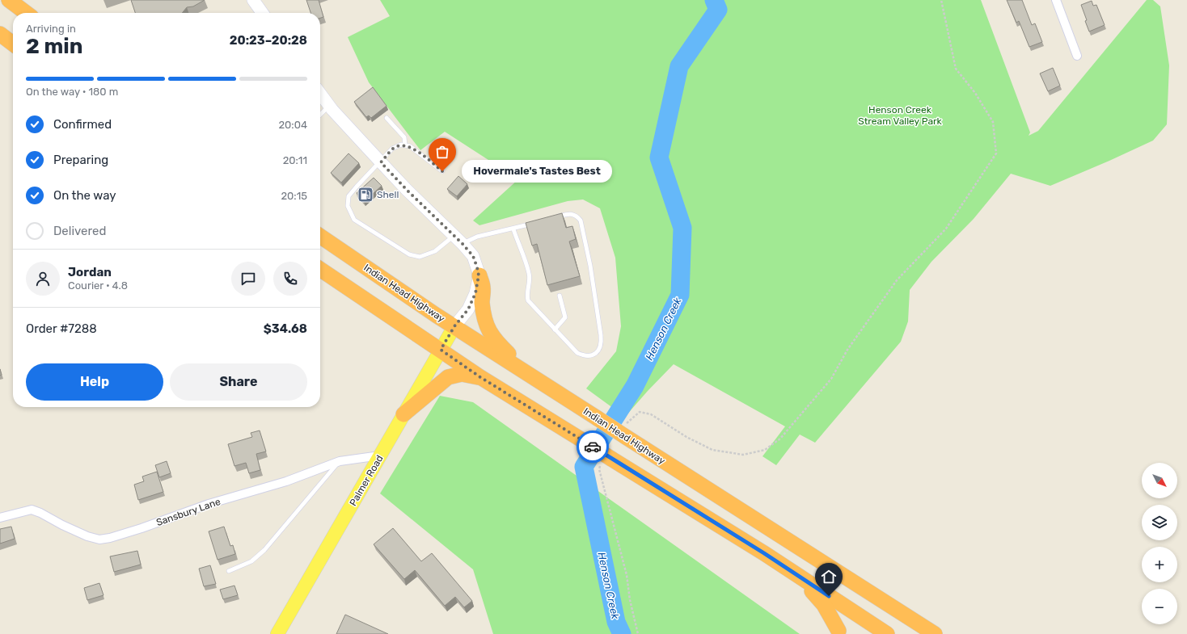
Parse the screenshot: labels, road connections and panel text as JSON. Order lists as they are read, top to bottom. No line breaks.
{"streets":{"highway":["Indian Head Highway"],"main road":["Palmer Road"],"street":["Sansbury Lane"]},"crossings":[["Indian Head Highway","Palmer Road"],["Palmer Road","Sansbury Lane"]],"water":["Henson Creek"],"parks":["Henson Creek Stream Valley Park"],"places":{"other":["Hovermale's Tastes Best"],"fuel station":["Shell"]},"north":"bottom right","page":{"heading":["2 min","Arriving in","20:23–20:28"],"panel":["Jordan","Courier · 4.8","Order #7288","$34.68"],"bar":"On the way · 180 m","list":[["Confirmed","20:04"],["Preparing","20:11"],["On the way","20:15"],"Delivered"],"bubble":"Hovermale's Tastes Best","buttons":["Help","Share"],"map_buttons":["+","−"]}}
